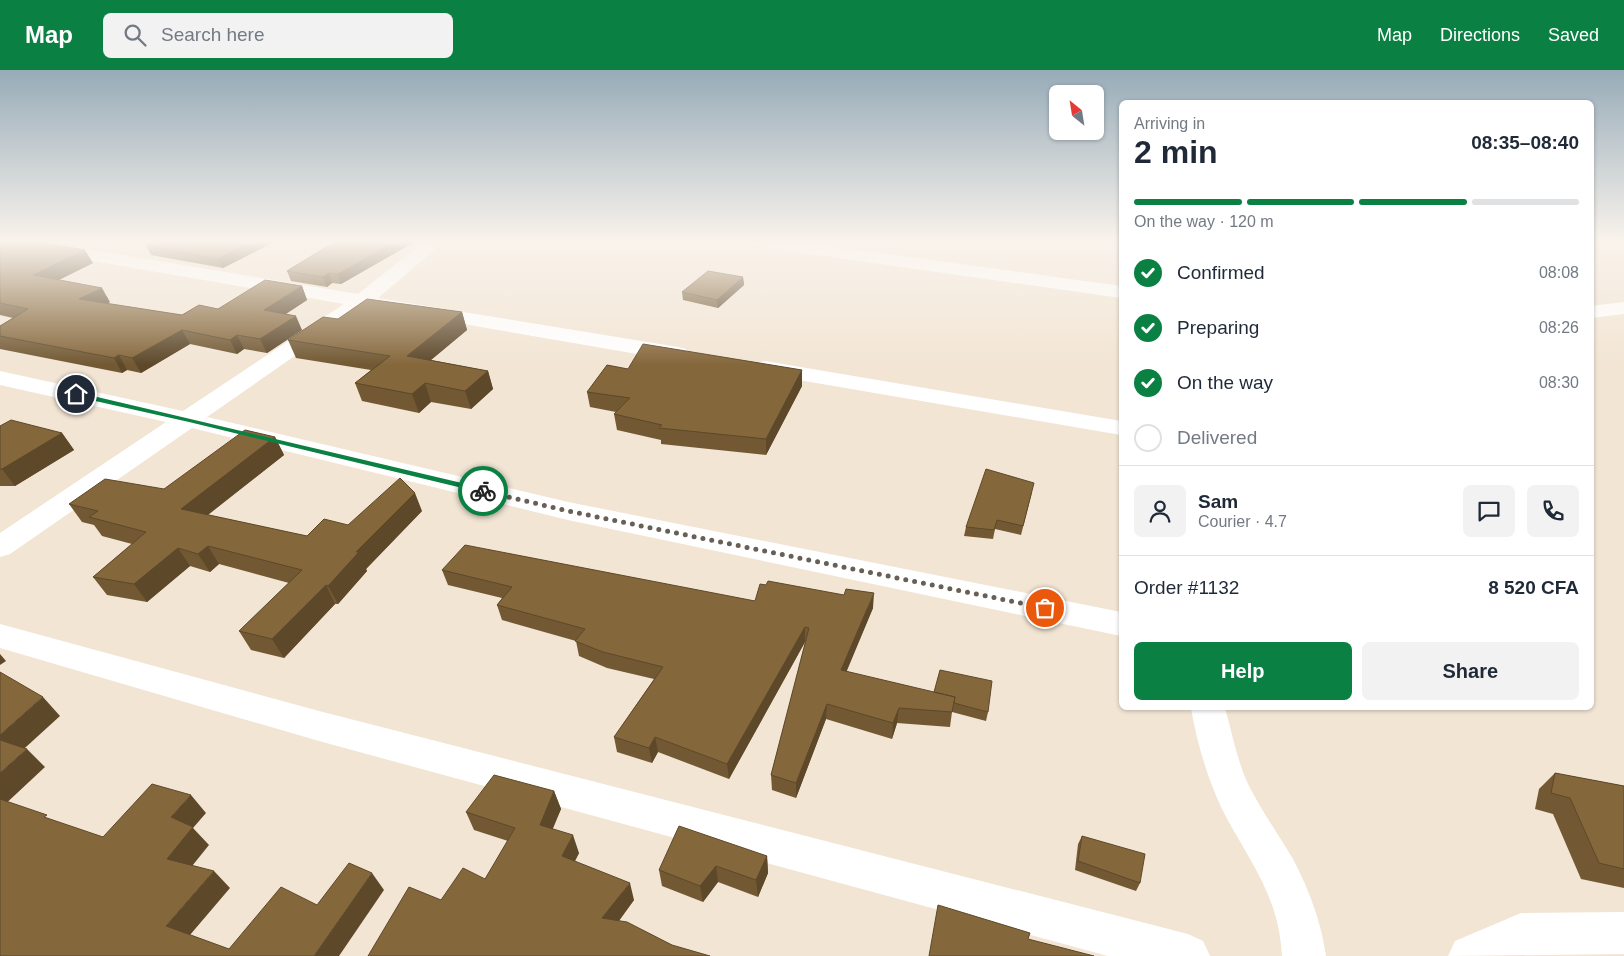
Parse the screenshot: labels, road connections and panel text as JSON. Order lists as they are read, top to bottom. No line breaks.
{"north":"top left","page":{"header":"Map","search":"Search here","nav":["Map","Directions","Saved"],"heading":["2 min","Arriving in","08:35–08:40"],"panel":["Sam","Courier · 4.7","Order #1132","8 520 CFA"],"bar":"On the way · 120 m","list":[["Confirmed","08:08"],["Preparing","08:26"],["On the way","08:30"],"Delivered"],"buttons":["Help","Share"]}}
